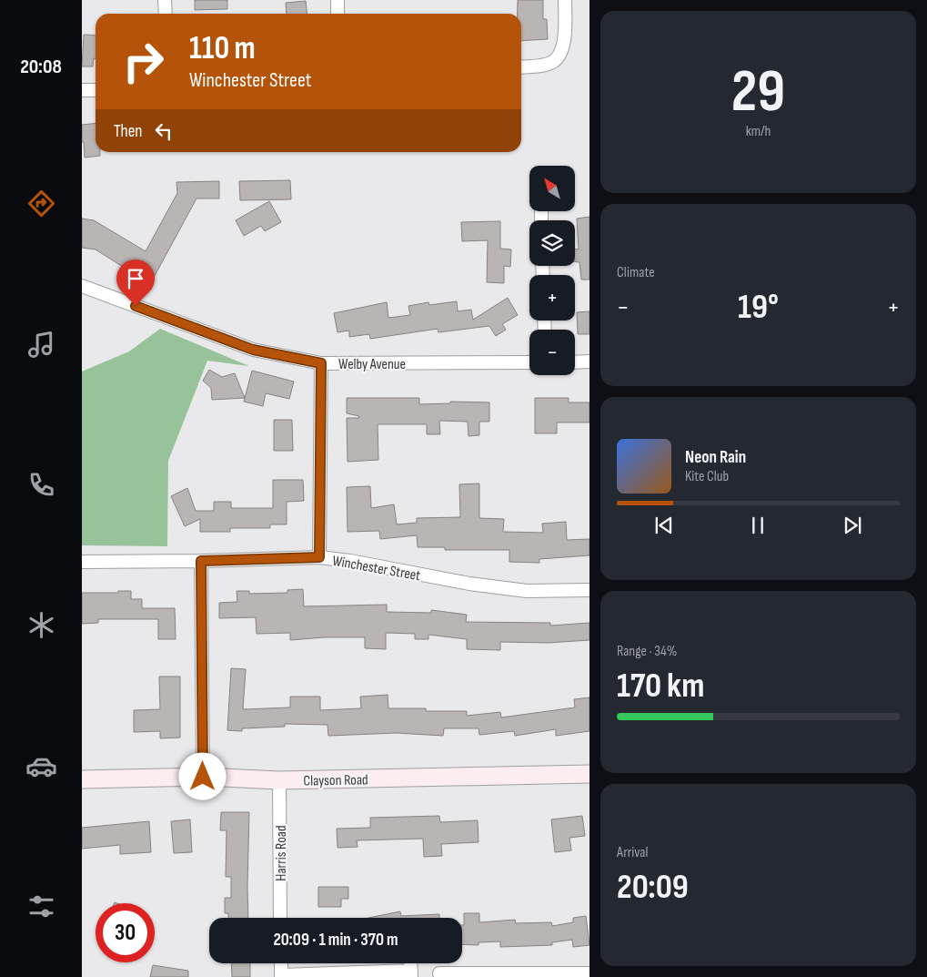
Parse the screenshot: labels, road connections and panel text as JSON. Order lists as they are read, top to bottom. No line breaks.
{"streets":{"street":["Welby Avenue","Winchester Street","Clayson Road","Harris Road"]},"crossings":[["Clayson Road","Harris Road"]],"north":"top left","page":{"tabs":"20:08","tile":[["29","km/h"],"Climate",["Range · 34%","170 km"],["Arrival","20:09"]],"turn":["110 m","Winchester Street"],"then":"Then","map_buttons":["+","−"],"heat":["−","19°","+"],"song":["Neon Rain","Kite Club"],"limit":"30","trip":"20:09 · 1 min · 370 m"}}
